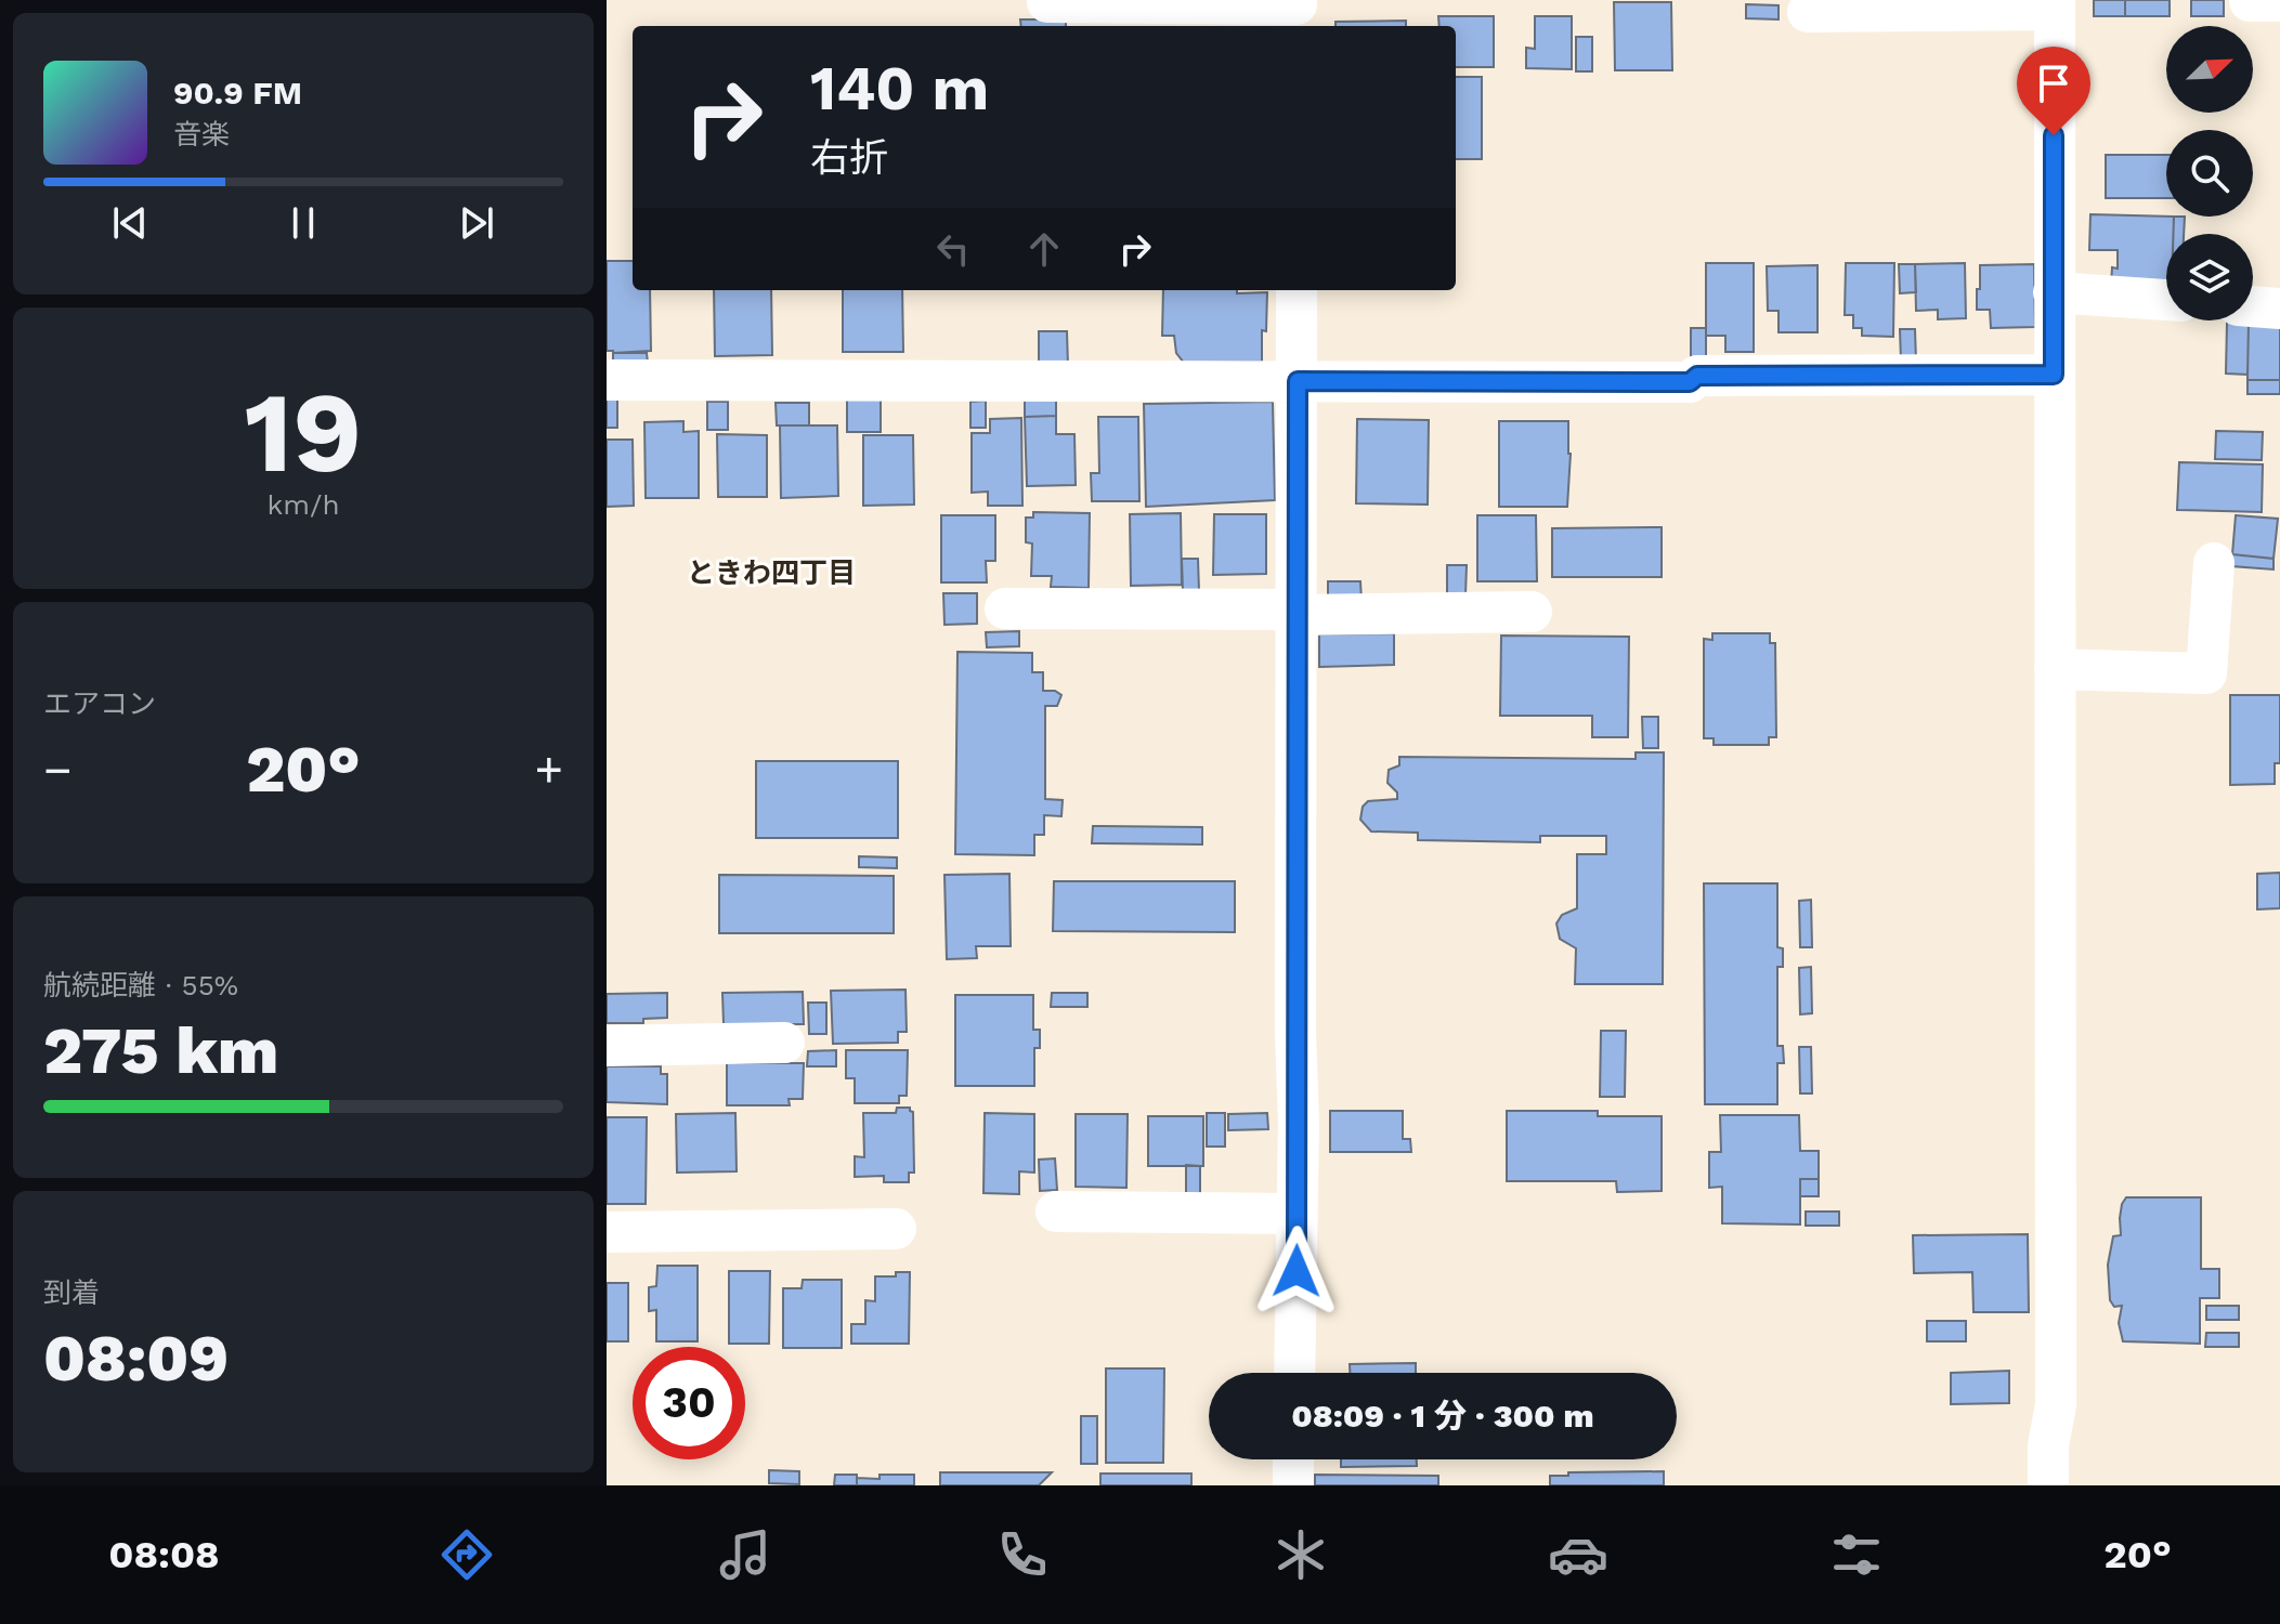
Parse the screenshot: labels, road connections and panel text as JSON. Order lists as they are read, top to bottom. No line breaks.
{"districts":["ときわ四丁目"],"north":"top right","page":{"turn":["140 m","右折"],"song":["90.9 FM","音楽"],"tile":[["19","km/h"],"エアコン",["航続距離 · 55%","275 km"],["到着","08:09"]],"heat":["−","20°","+"],"limit":"30","trip":"08:09 · 1 分 · 300 m","tabs":["08:08","20°"]}}
